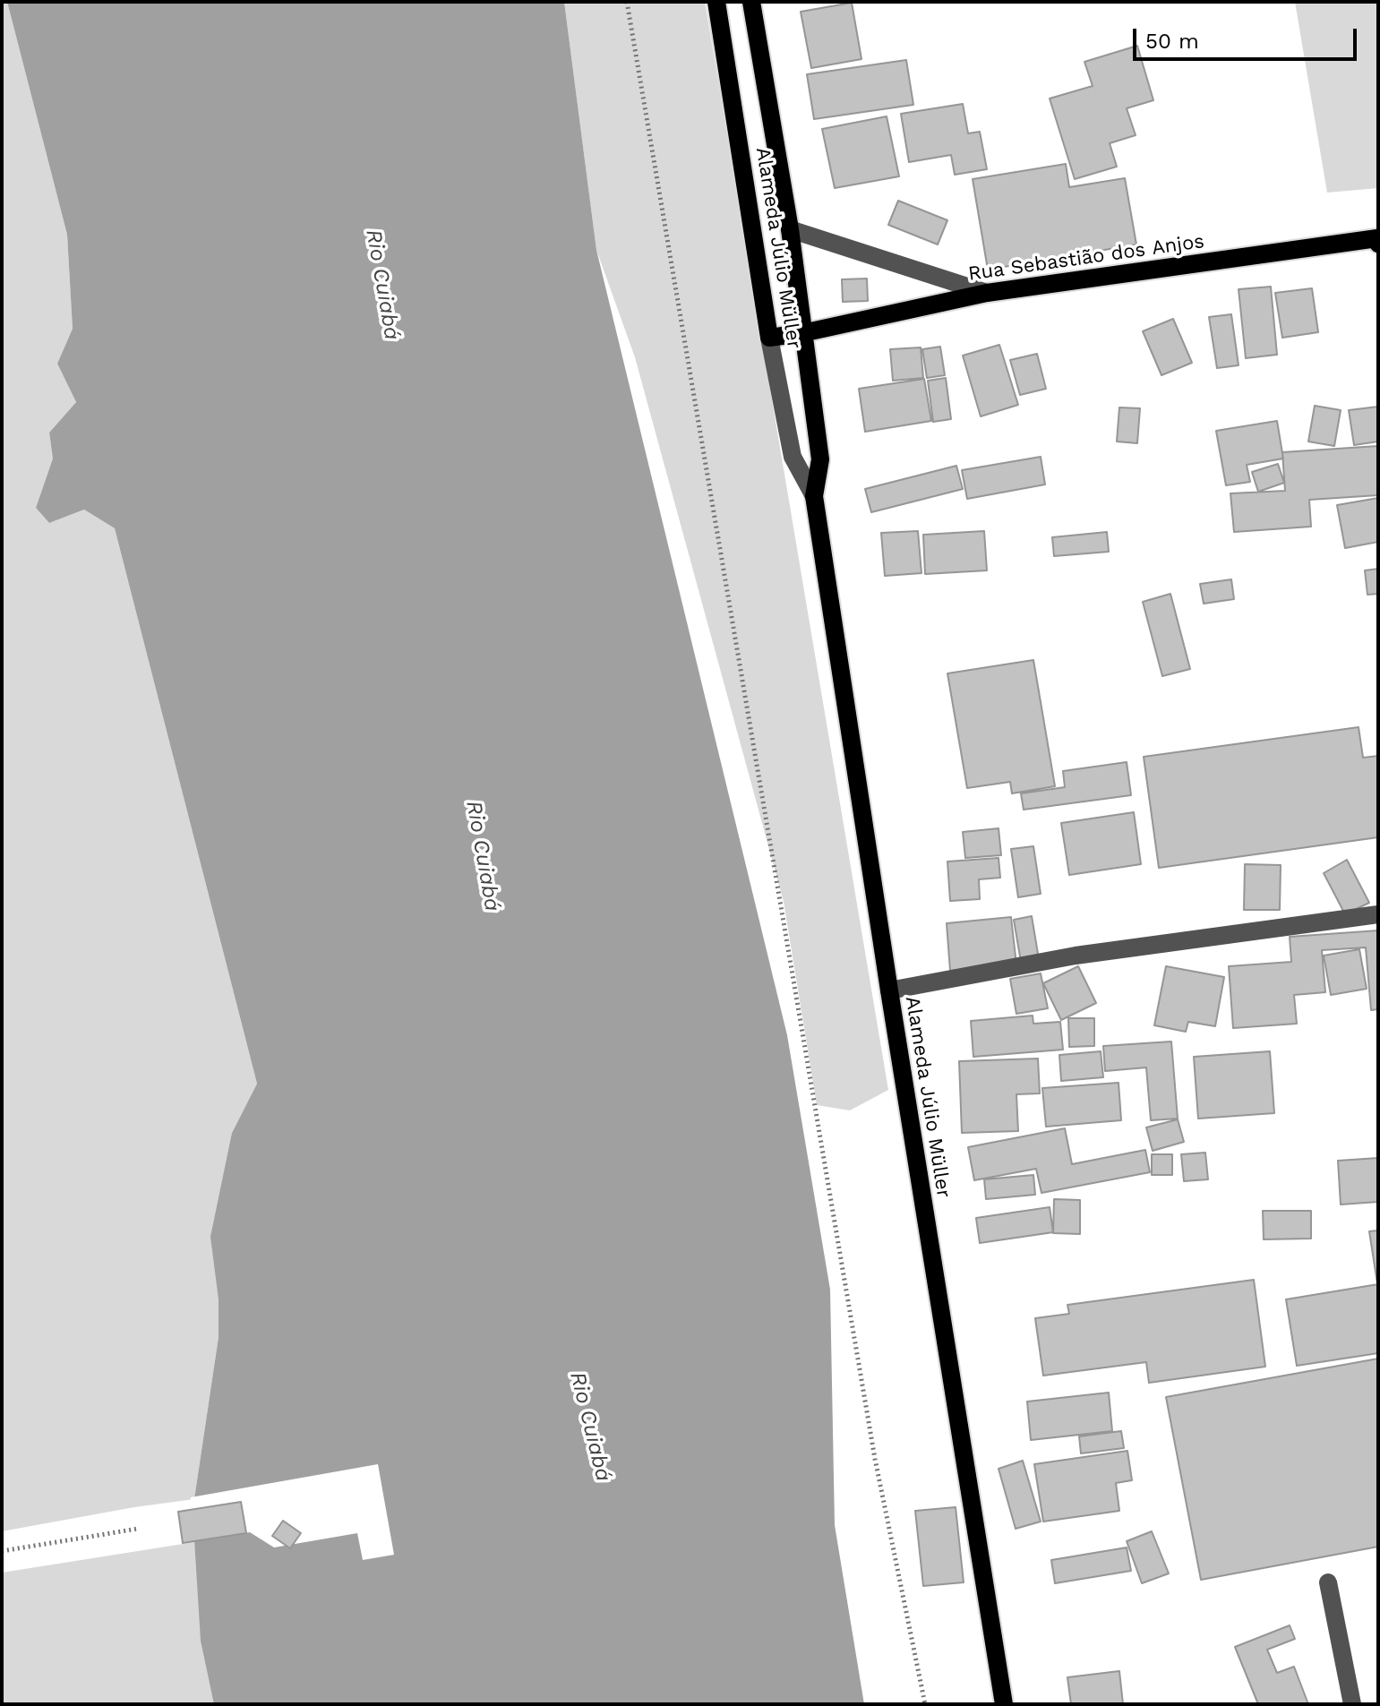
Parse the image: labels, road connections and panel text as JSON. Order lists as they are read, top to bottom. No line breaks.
{"streets":{"main road":["Alameda Júlio Müller","Rua Sebastião dos Anjos"]},"crossings":[["Alameda Júlio Müller","Rua Sebastião dos Anjos"]],"water":["Rio Cuiabá"],"scale_bar":"50 m"}
